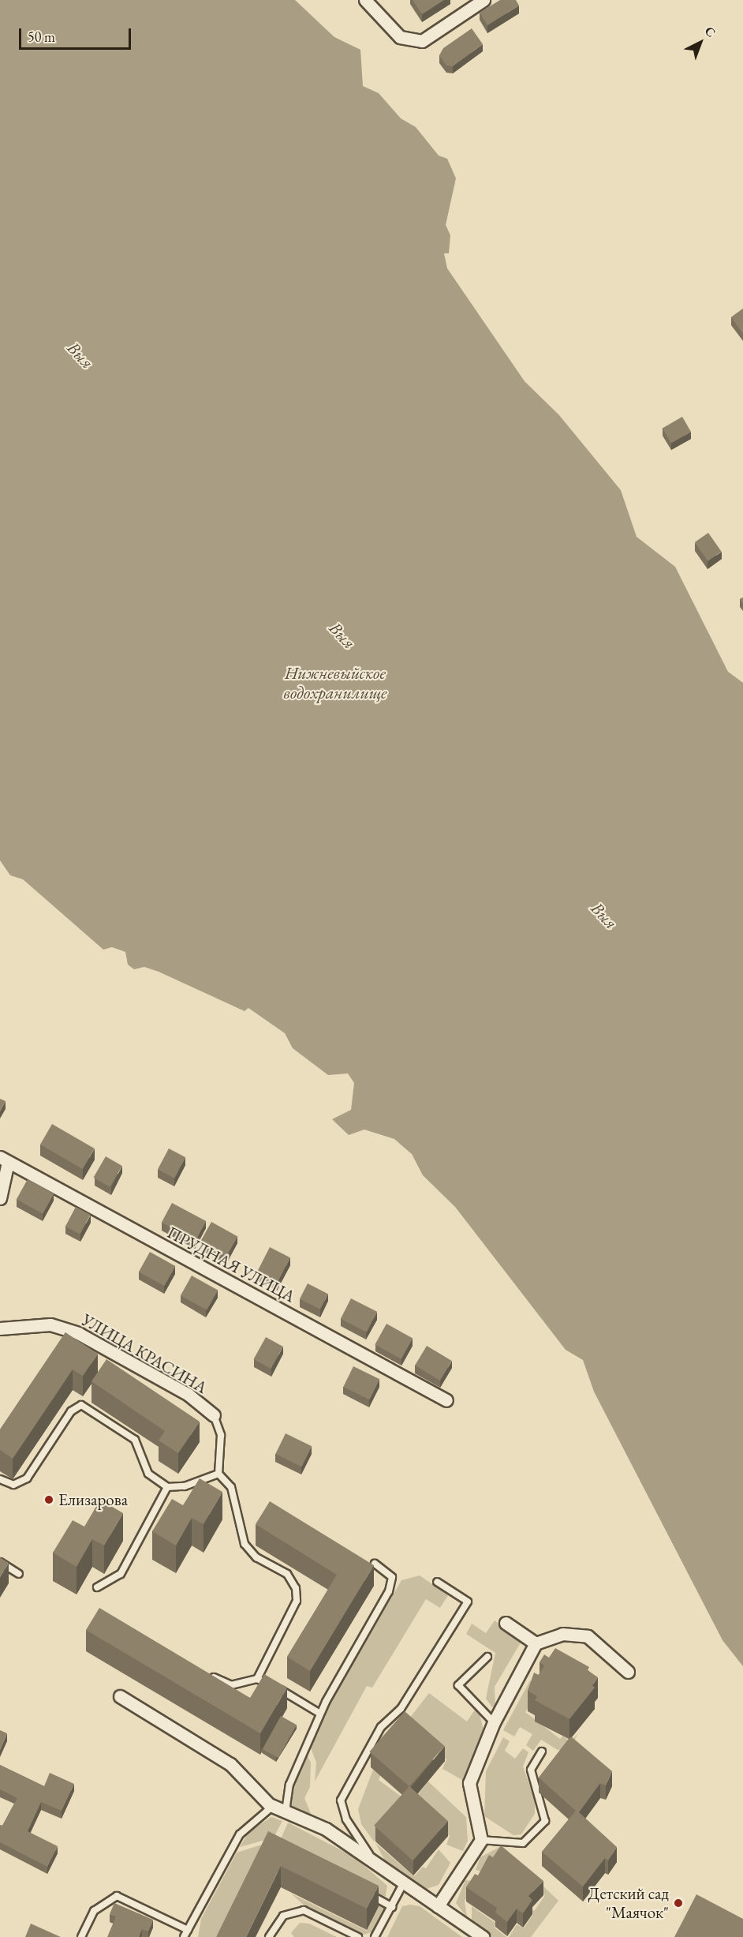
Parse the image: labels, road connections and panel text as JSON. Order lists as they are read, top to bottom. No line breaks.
{"streets":{"street":["ПРУДНАЯ УЛИЦА","УЛИЦА КРАСИНА"]},"water":["Выя","Нижневыйское водохранилище"],"places":["Елизарова","Детский сад \"Маячок\""],"scale_bar":"50 m","north":"top right"}
